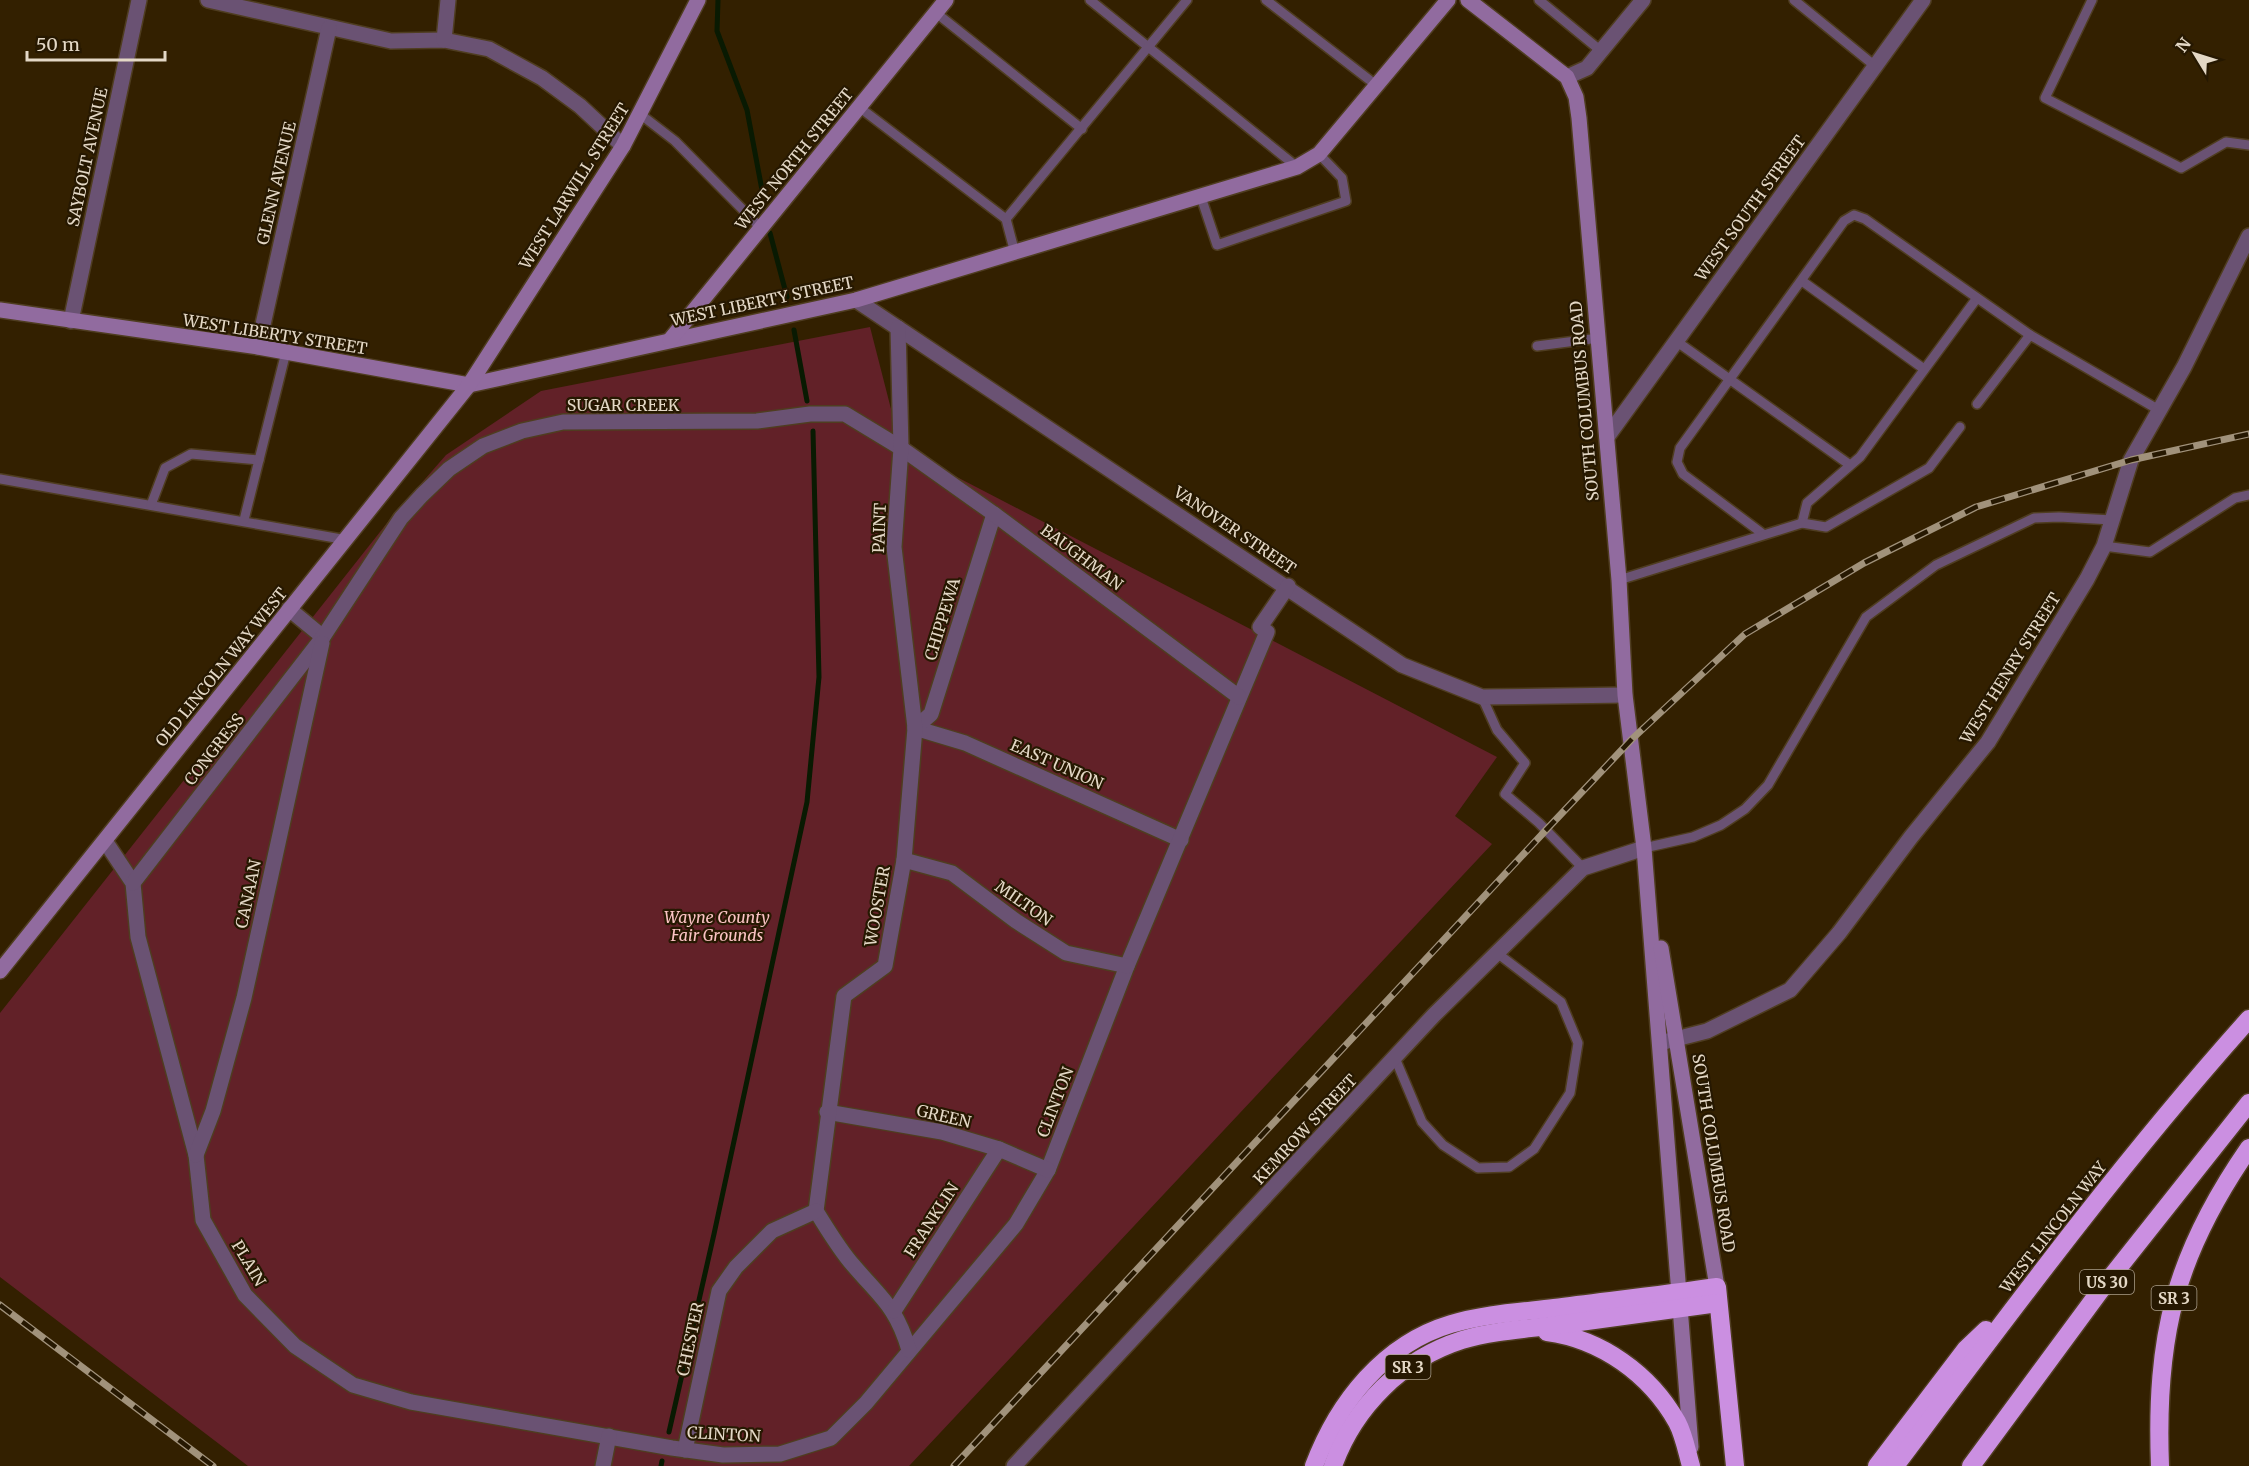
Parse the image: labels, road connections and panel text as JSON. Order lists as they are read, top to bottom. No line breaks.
{"streets":{"highway":["SOUTH COLUMBUS ROAD","WEST LINCOLN WAY","US 30","SR 3"],"main road":["WEST NORTH STREET","WEST LARWILL STREET","WEST LIBERTY STREET","OLD LINCOLN WAY WEST"],"street":["SAYBOLT AVENUE","GLENN AVENUE","WEST SOUTH STREET","SUGAR CREEK","PAINT","VANOVER STREET","BAUGHMAN","CHIPPEWA","WEST HENRY STREET","CONGRESS","EAST UNION","CANAAN","MILTON","WOOSTER","CLINTON","GREEN","KEMROW STREET","FRANKLIN","PLAIN","CHESTER"]},"crossings":[["SAYBOLT AVENUE","WEST LIBERTY STREET"],["WEST NORTH STREET","WEST LIBERTY STREET"],["GLENN AVENUE","WEST LIBERTY STREET"],["WEST LARWILL STREET","WEST LIBERTY STREET"],["WEST LARWILL STREET","OLD LINCOLN WAY WEST"],["WEST SOUTH STREET","SOUTH COLUMBUS ROAD"],["WEST LIBERTY STREET","VANOVER STREET"],["WEST LIBERTY STREET","OLD LINCOLN WAY WEST"],["SOUTH COLUMBUS ROAD","VANOVER STREET"],["SOUTH COLUMBUS ROAD","WEST HENRY STREET"],["SOUTH COLUMBUS ROAD","KEMROW STREET"],["SOUTH COLUMBUS ROAD","SR 3"],["SUGAR CREEK","PAINT"],["SUGAR CREEK","BAUGHMAN"],["SUGAR CREEK","CONGRESS"],["SUGAR CREEK","CANAAN"],["PAINT","VANOVER STREET"],["PAINT","BAUGHMAN"],["PAINT","CHIPPEWA"],["PAINT","EAST UNION"],["PAINT","WOOSTER"],["VANOVER STREET","CLINTON"],["BAUGHMAN","CHIPPEWA"],["BAUGHMAN","CLINTON"],["CHIPPEWA","EAST UNION"],["CHIPPEWA","WOOSTER"],["OLD LINCOLN WAY WEST","PLAIN"],["CONGRESS","CANAAN"],["CONGRESS","PLAIN"],["EAST UNION","WOOSTER"],["EAST UNION","CLINTON"],["CANAAN","PLAIN"],["MILTON","WOOSTER"],["MILTON","CLINTON"],["WOOSTER","GREEN"],["WOOSTER","CHESTER"],["CLINTON","GREEN"],["CLINTON","PLAIN"],["CLINTON","CHESTER"],["GREEN","FRANKLIN"],["PLAIN","CHESTER"]],"parks":["Wayne County Fair Grounds"],"scale_bar":"50 m","north":"top left"}
